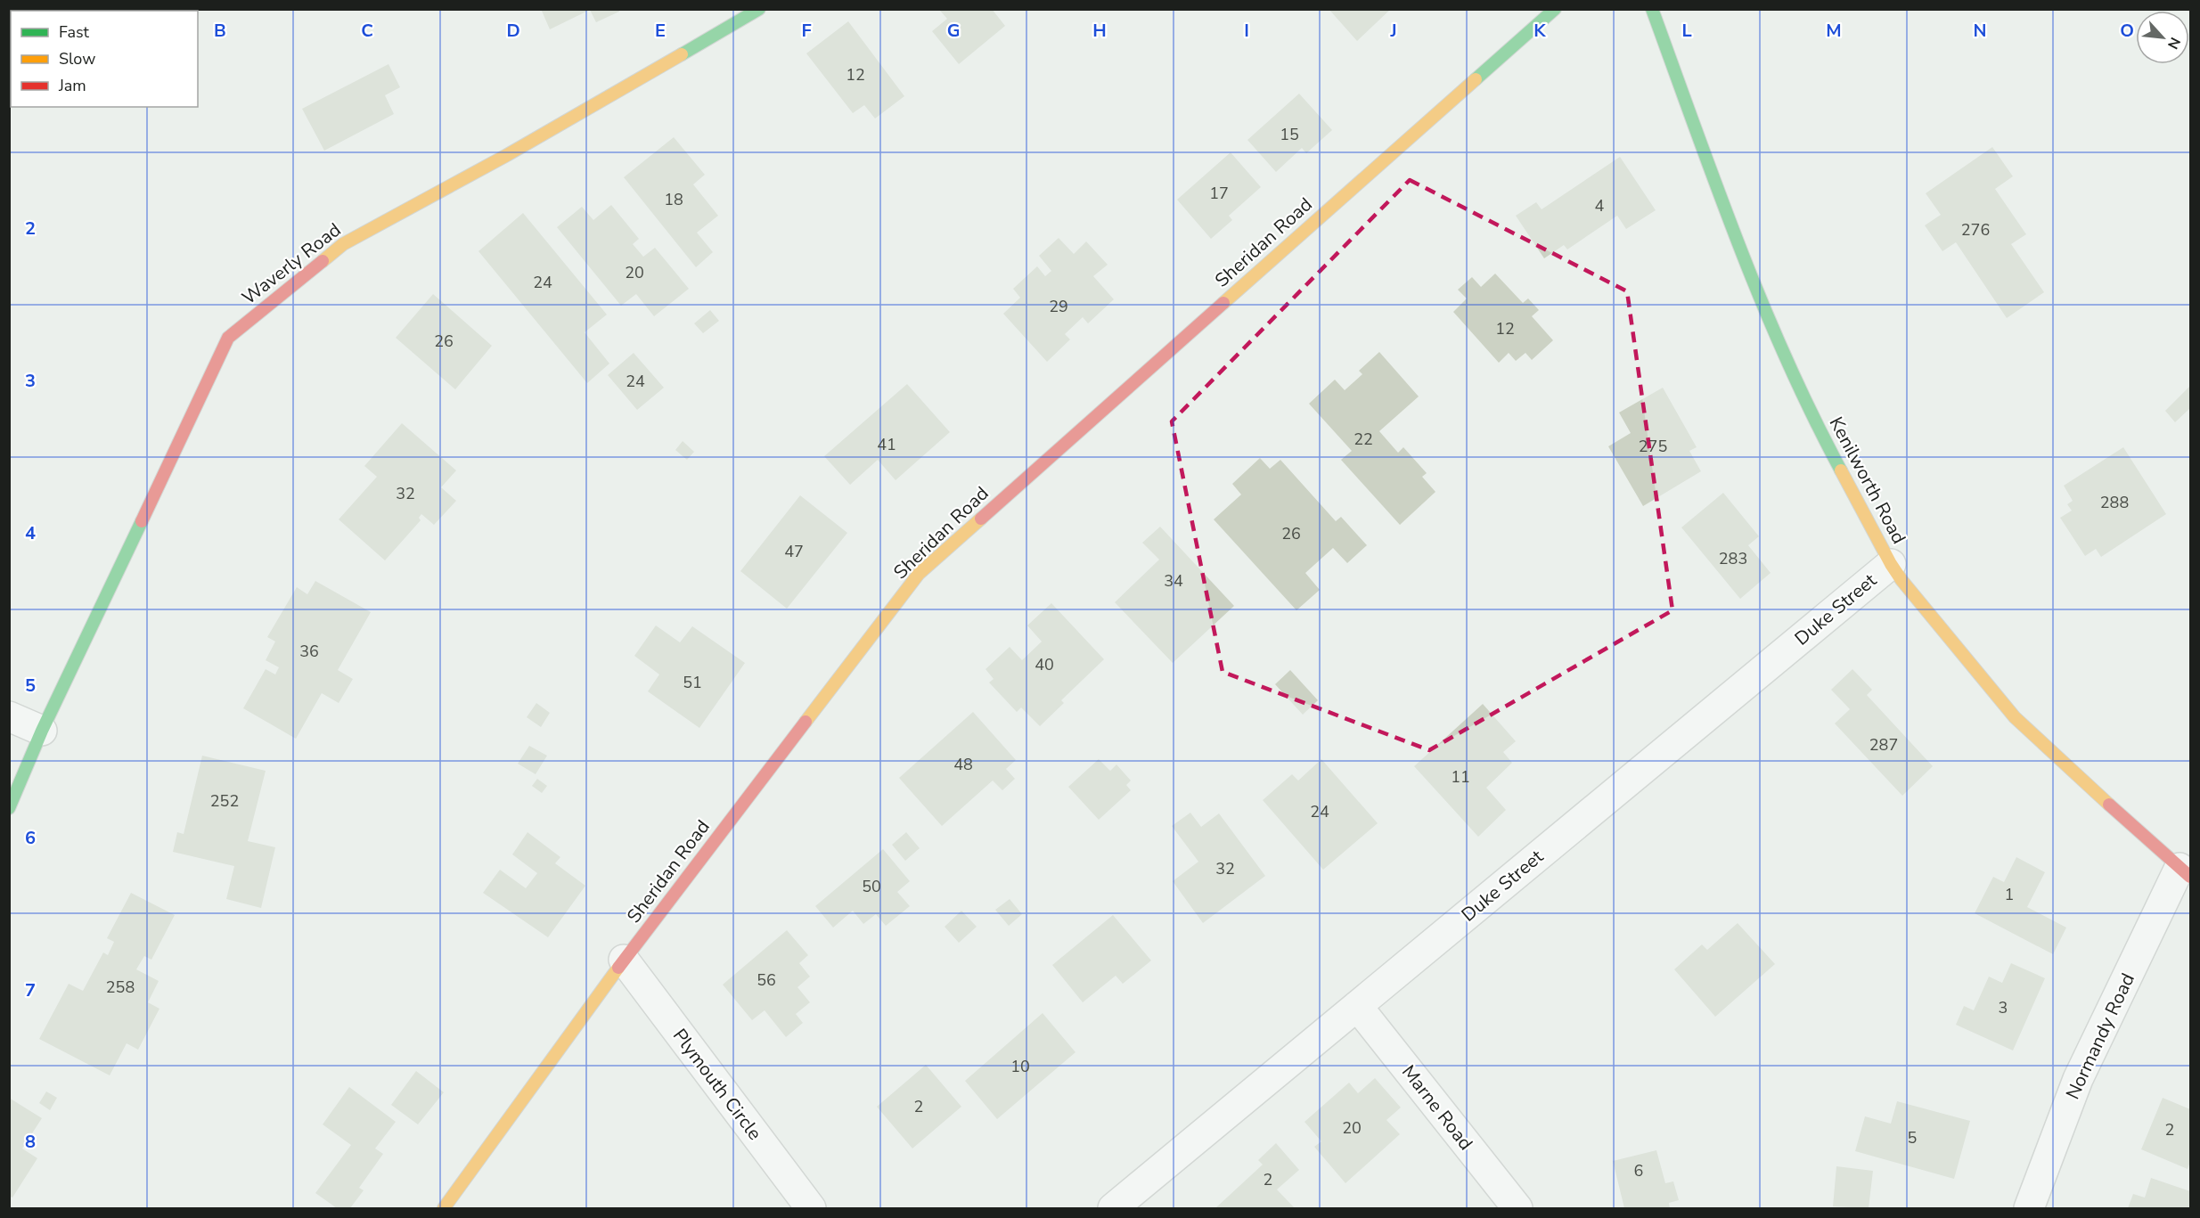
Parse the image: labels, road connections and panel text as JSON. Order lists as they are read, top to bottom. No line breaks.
{"streets":{"street":["Sheridan Road","Waverly Road","Kenilworth Road","Duke Street","Normandy Road","Plymouth Circle","Marne Road"]},"crossings":[["Sheridan Road","Plymouth Circle"],["Kenilworth Road","Duke Street"],["Kenilworth Road","Normandy Road"],["Duke Street","Marne Road"]],"house_numbers":["12","15","17","18","4","276","20","24","29","12","26","24","22","41","275","32","288","26","47","283","34","36","40","51","287","48","11","252","24","32","50","1","56","258","3","10","2","20","2","5","6","2"],"legend":["Fast","Slow","Jam"],"north":"bottom right","grid":{"columns":["B","C","D","E","F","G","H","I","J","K","L","M","N","O"],"rows":["2","3","4","5","6","7","8"]}}
